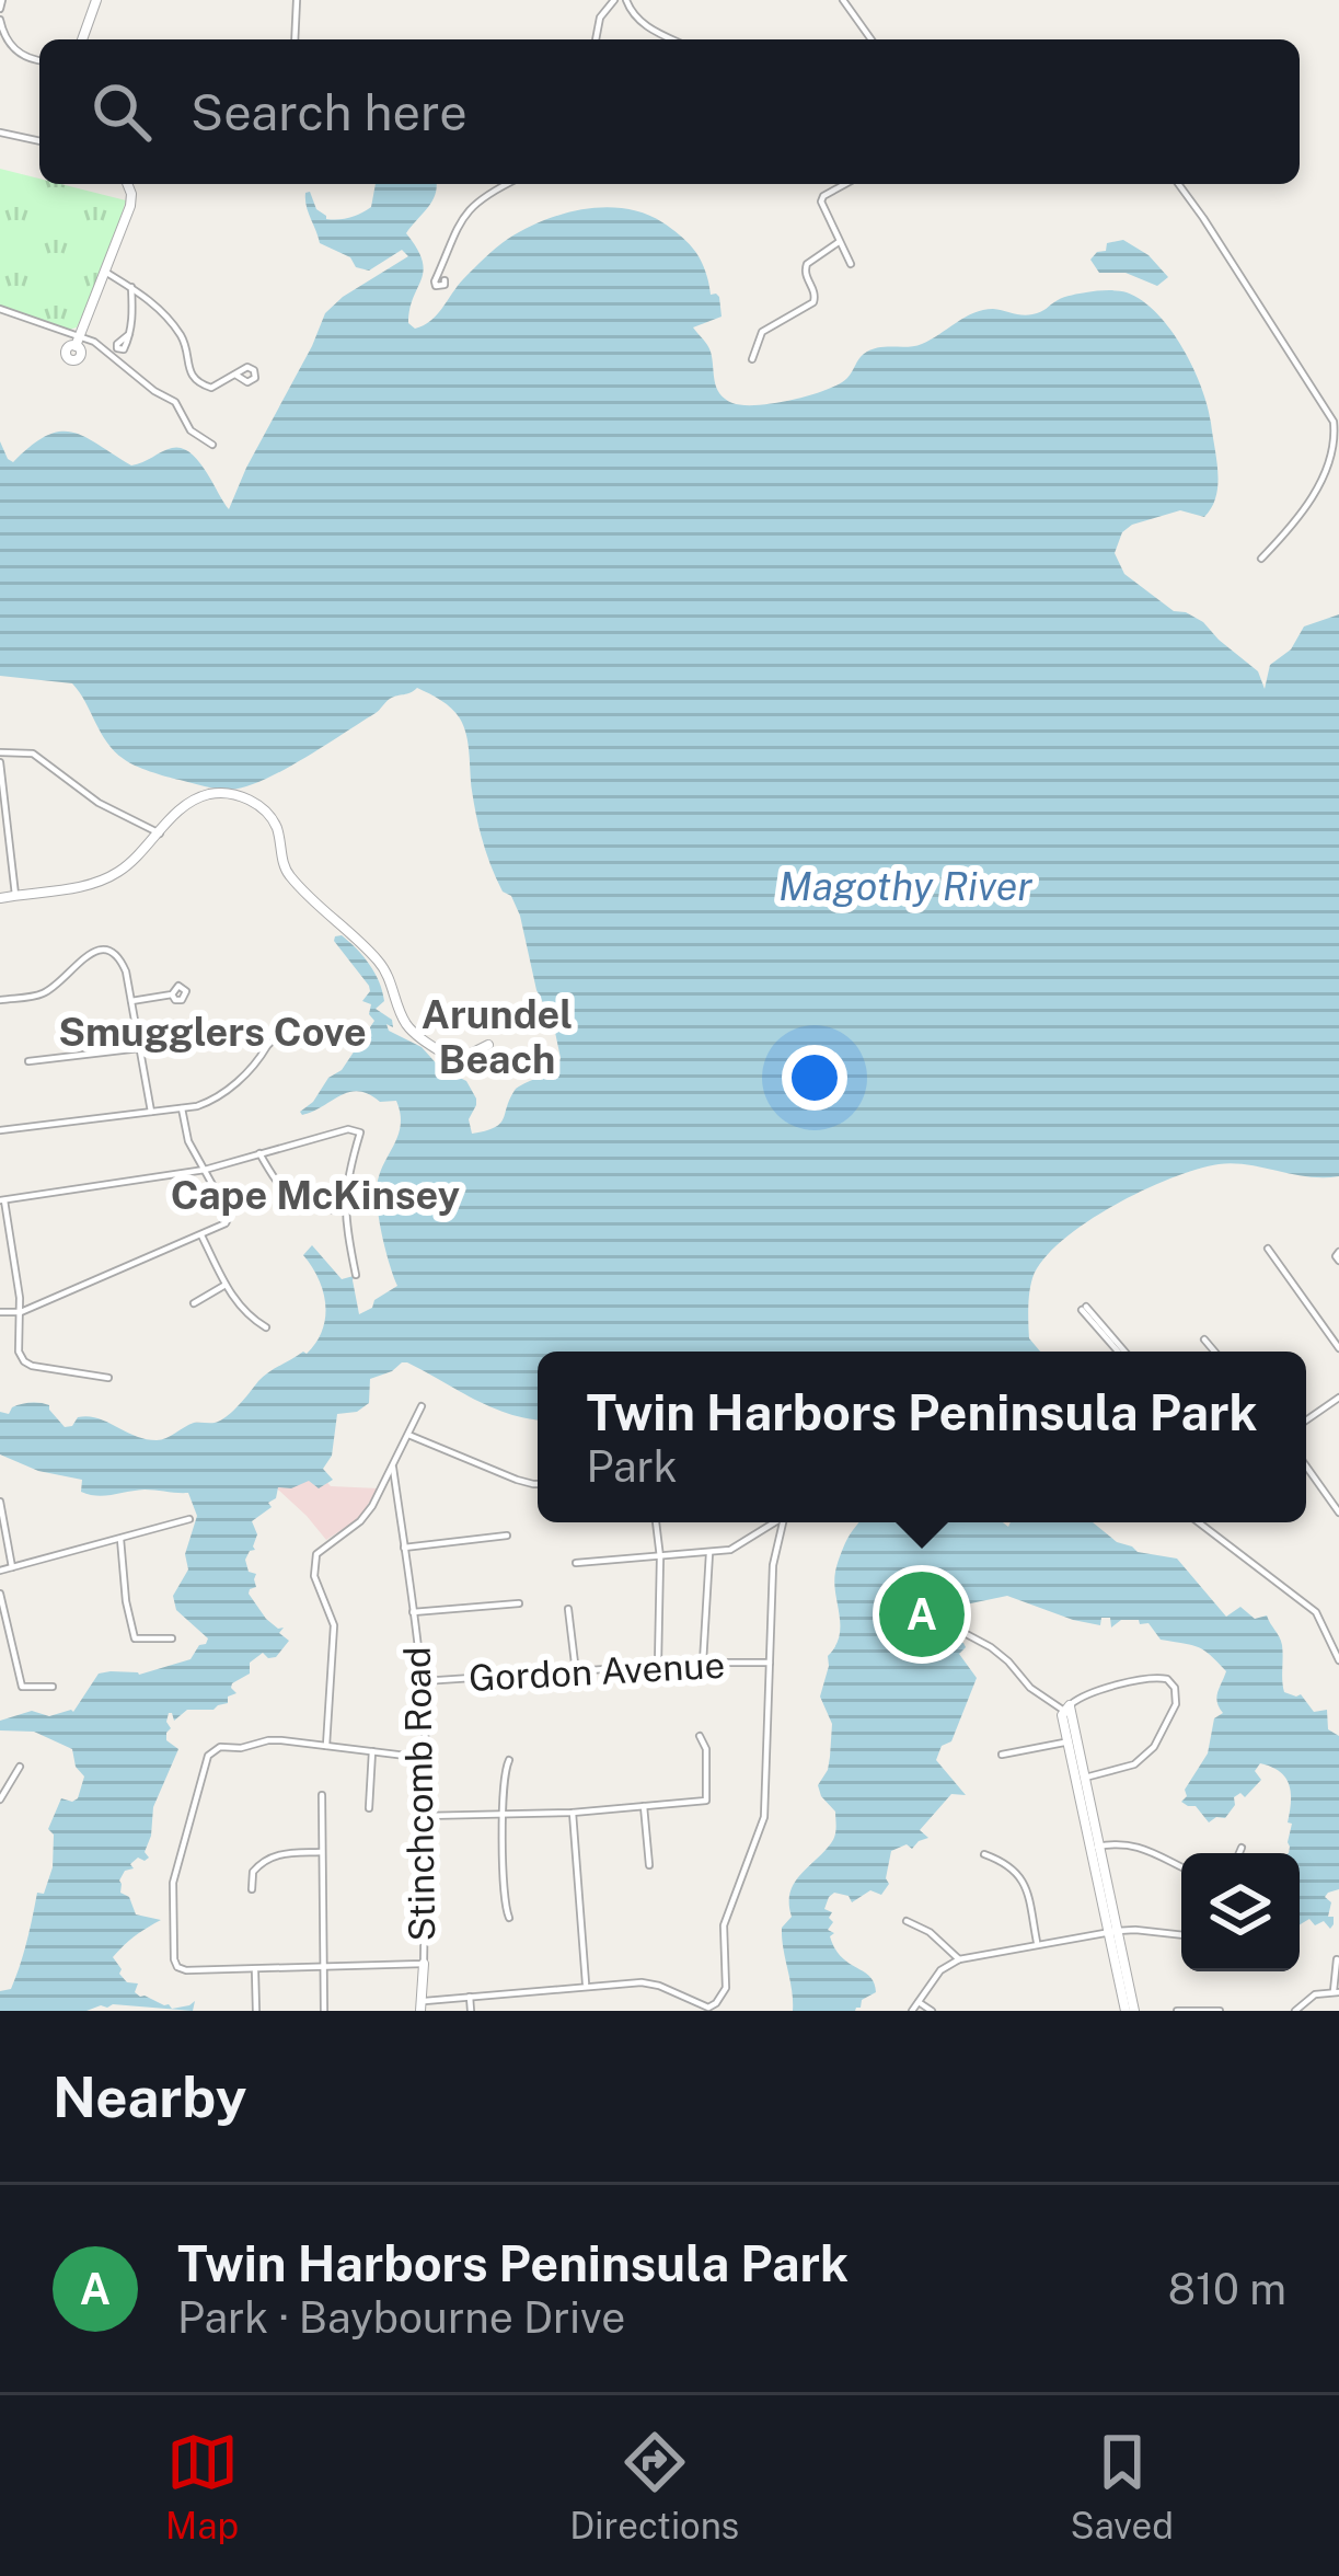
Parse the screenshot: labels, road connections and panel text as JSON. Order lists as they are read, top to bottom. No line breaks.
{"streets":{"street":["Gordon Avenue","Stinchcomb Road"]},"crossings":[["Gordon Avenue","Stinchcomb Road"]],"districts":["Arundel Beach","Smugglers Cove","Cape McKinsey"],"water":["Magothy River"],"page":{"search":"Search here","popup":["Twin Harbors Peninsula Park","Park"],"pins":"A","heading":"Nearby","list":[{"mark":"A","name":"Twin Harbors Peninsula Park","note":"Park · Baybourne Drive","value":"810 m"}],"nav":["Map","Directions","Saved"]}}
